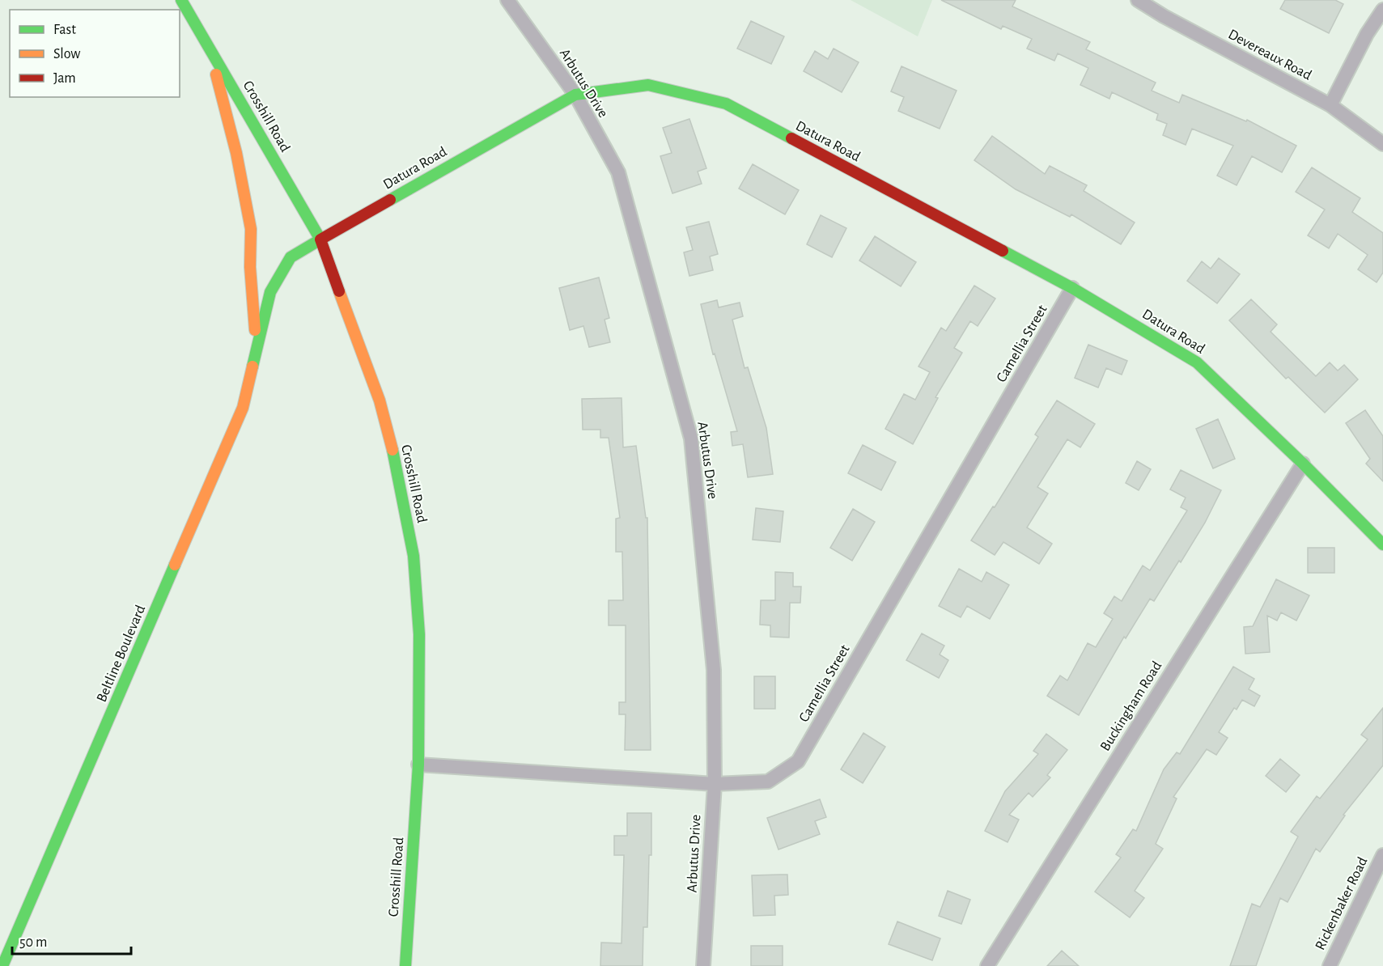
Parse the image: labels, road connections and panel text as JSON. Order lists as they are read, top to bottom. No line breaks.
{"streets":{"main road":["Crosshill Road","Datura Road","Beltline Boulevard"],"street":["Devereaux Road","Arbutus Drive","Camellia Street","Buckingham Road","Rickenbaker Road"]},"crossings":[["Arbutus Drive","Datura Road"],["Arbutus Drive","Camellia Street"],["Crosshill Road","Datura Road"],["Crosshill Road","Camellia Street"],["Datura Road","Camellia Street"],["Datura Road","Beltline Boulevard"],["Datura Road","Buckingham Road"]],"legend":["Fast","Slow","Jam"],"scale_bar":"50 m"}
